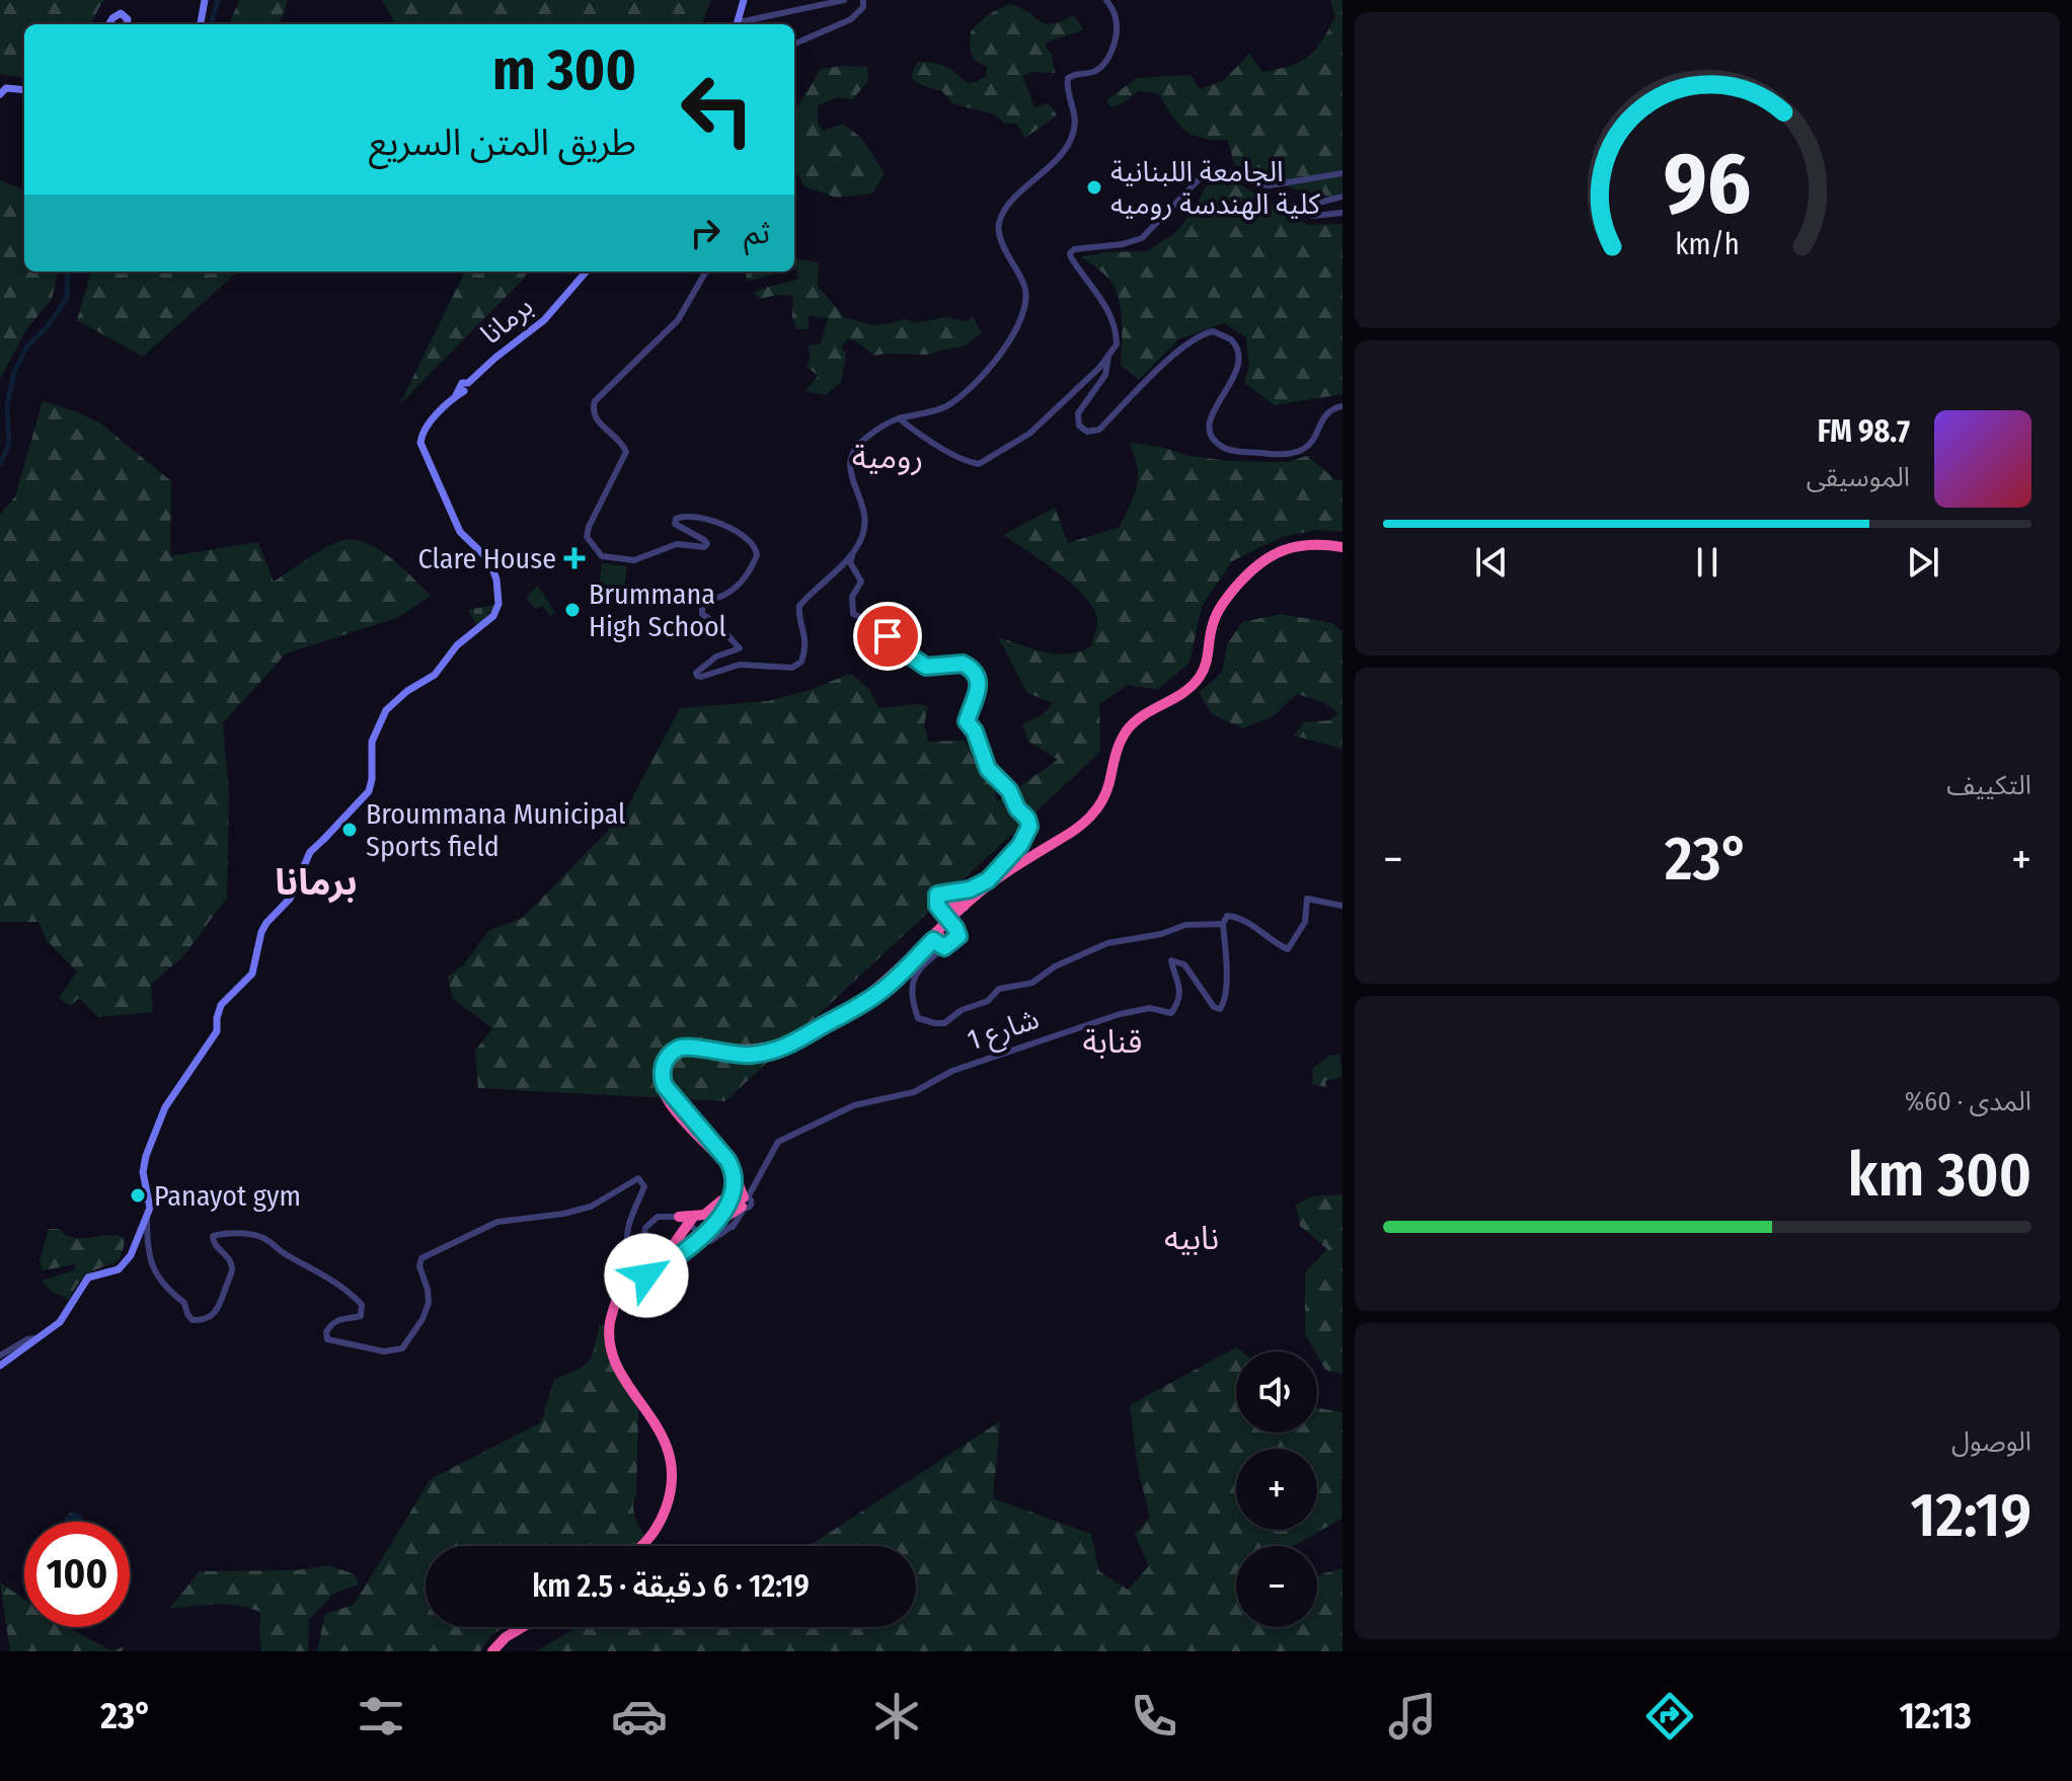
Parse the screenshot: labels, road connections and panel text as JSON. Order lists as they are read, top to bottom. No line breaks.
{"streets":{"main road":["برمانا"],"street":["شارع 1"]},"districts":["رومية","برمانا","قنابة","نابيه"],"places":{"other":["الجامعة اللبنانية كلية الهندسة روميه","Brummana High School","Broummana Municipal Sports field","Panayot gym"],"health":["Clare House"]},"page":{"turn":["300 m","طريق المتن السريع"],"then":"ثم","song":["98.7 FM","الموسيقى"],"tile":["التكييف",["المدى · 60%","300 km"],["الوصول","12:19"]],"heat":["−","23°","+"],"map_buttons":["+","−"],"limit":"100","trip":"12:19 · 6 دقيقة · 2.5 km","tabs":["12:13","23°"],"gauge":["96","km/h"]}}
